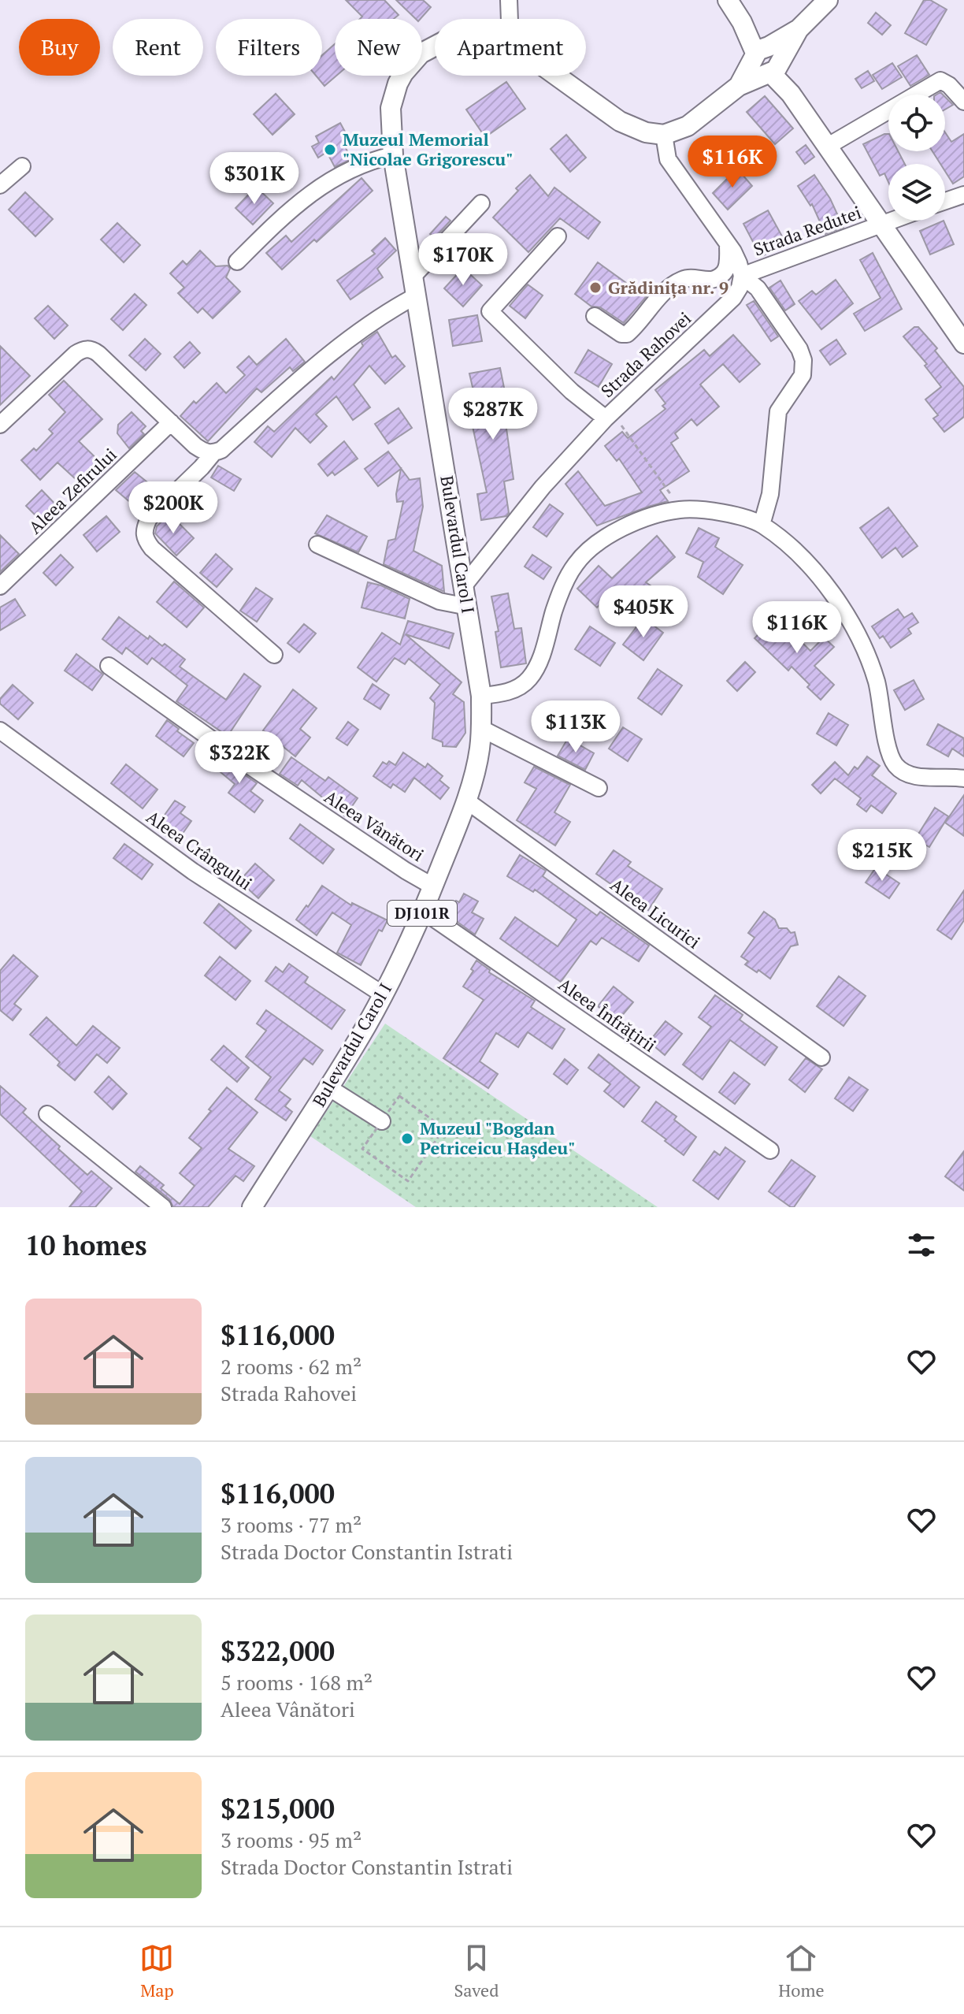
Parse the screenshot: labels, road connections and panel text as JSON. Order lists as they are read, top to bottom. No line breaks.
{"streets":{"main road":["Bulevardul Carol I","DJ101R"],"street":["Strada Redutei","Strada Rahovei","Aleea Zefirului","Aleea Vânători","Aleea Crângului","Aleea Licurici","Aleea Înfrățirii"]},"crossings":[["Strada Redutei","Strada Rahovei"],["Strada Rahovei","Bulevardul Carol I"],["Bulevardul Carol I","Aleea Vânători"],["Bulevardul Carol I","Aleea Crângului"],["Bulevardul Carol I","Aleea Licurici"],["Bulevardul Carol I","Aleea Înfrățirii"]],"places":["Muzeul Memorial \"Nicolae Grigorescu\"","Grădinița nr. 9","Muzeul \"Bogdan Petriceicu Hașdeu\""],"page":{"chip":["Buy","Rent","Filters","New","Apartment"],"price":["$116K","$301K","$170K","$287K","$200K","$405K","$116K","$113K","$322K","$215K"],"heading":"10 homes","list":[{"name":"$116,000","note":"2 rooms · 62 m² · Strada Rahovei"},{"name":"$116,000","note":"3 rooms · 77 m² · Strada Doctor Constantin Istrati"},{"name":"$322,000","note":"5 rooms · 168 m² · Aleea Vânători"},{"name":"$215,000","note":"3 rooms · 95 m² · Strada Doctor Constantin Istrati"}],"tabs":["Map","Saved","Home"]}}
